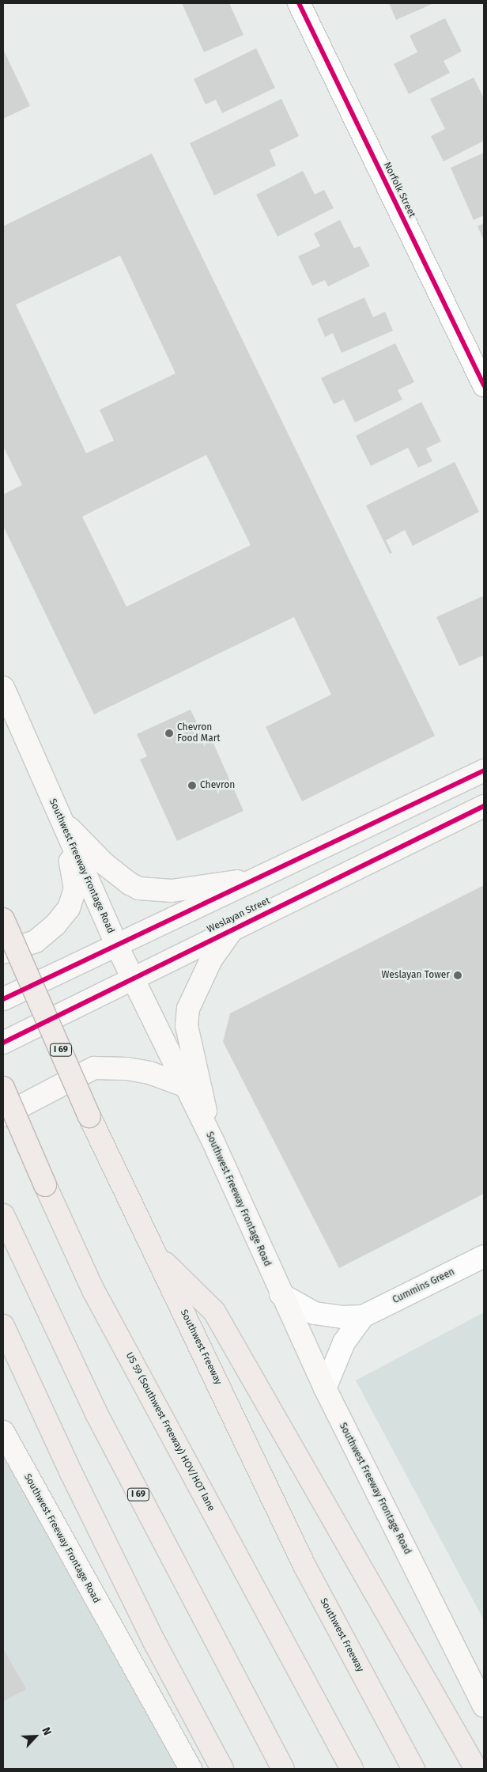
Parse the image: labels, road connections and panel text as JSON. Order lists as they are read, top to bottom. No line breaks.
{"streets":{"highway":["I 69","Southwest Freeway","US 59 (Southwest Freeway) HOV/HOT lane"],"main road":["Southwest Freeway Frontage Road","Weslayan Street"],"street":["Norfolk Street","Cummins Green"]},"crossings":[["Southwest Freeway Frontage Road","Weslayan Street"],["Southwest Freeway Frontage Road","Cummins Green"]],"places":["Chevron Food Mart","Chevron","Weslayan Tower"],"north":"top right"}
